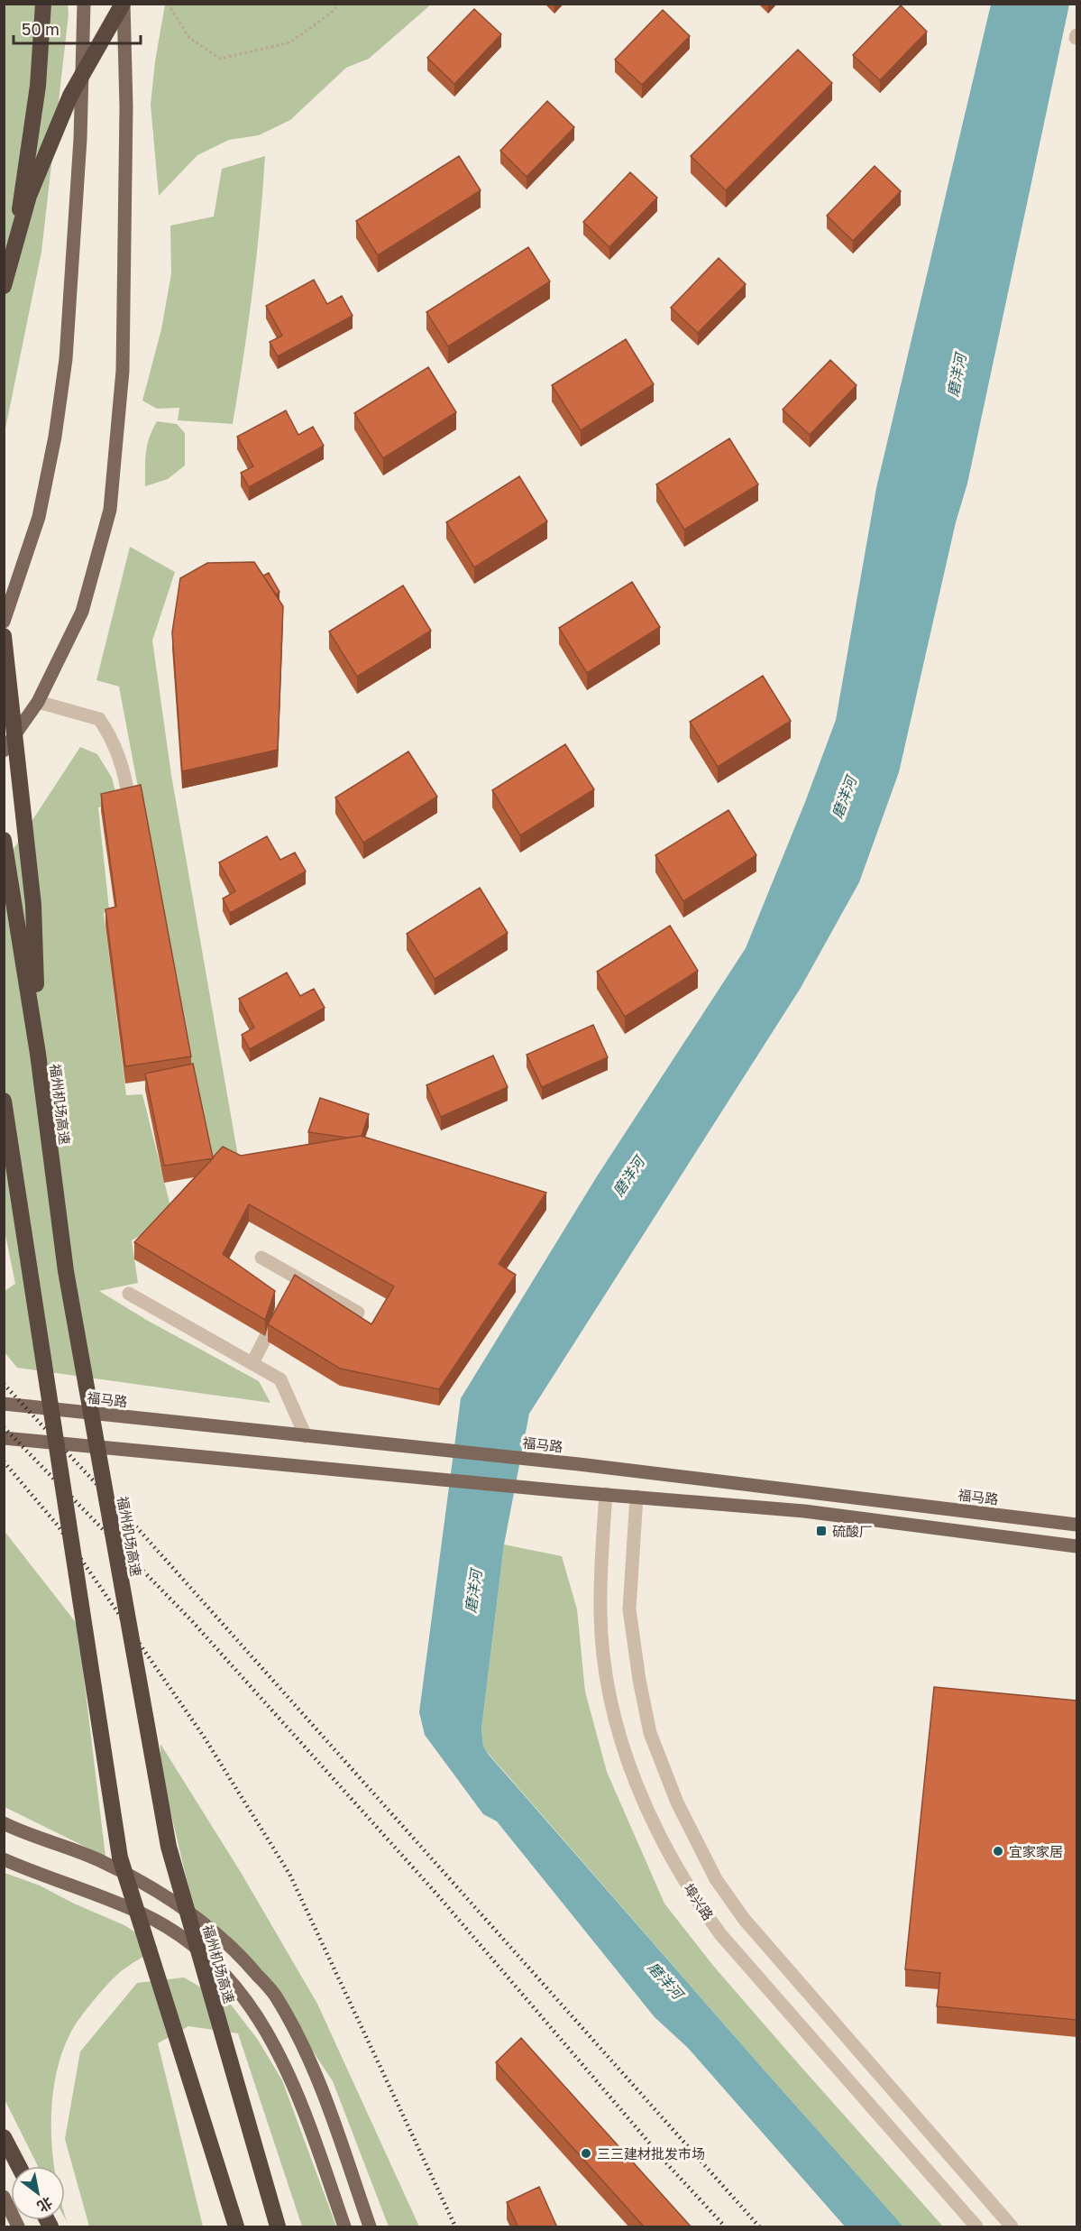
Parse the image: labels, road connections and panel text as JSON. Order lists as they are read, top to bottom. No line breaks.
{"streets":{"highway":["福州机场高速"],"main road":["福马路"],"street":["埠兴路"]},"water":["磨洋河"],"places":{"transit":["硫酸厂"],"other":["宜家家居","三三建材批发市场"]},"scale_bar":"50 m","north":"bottom right"}
